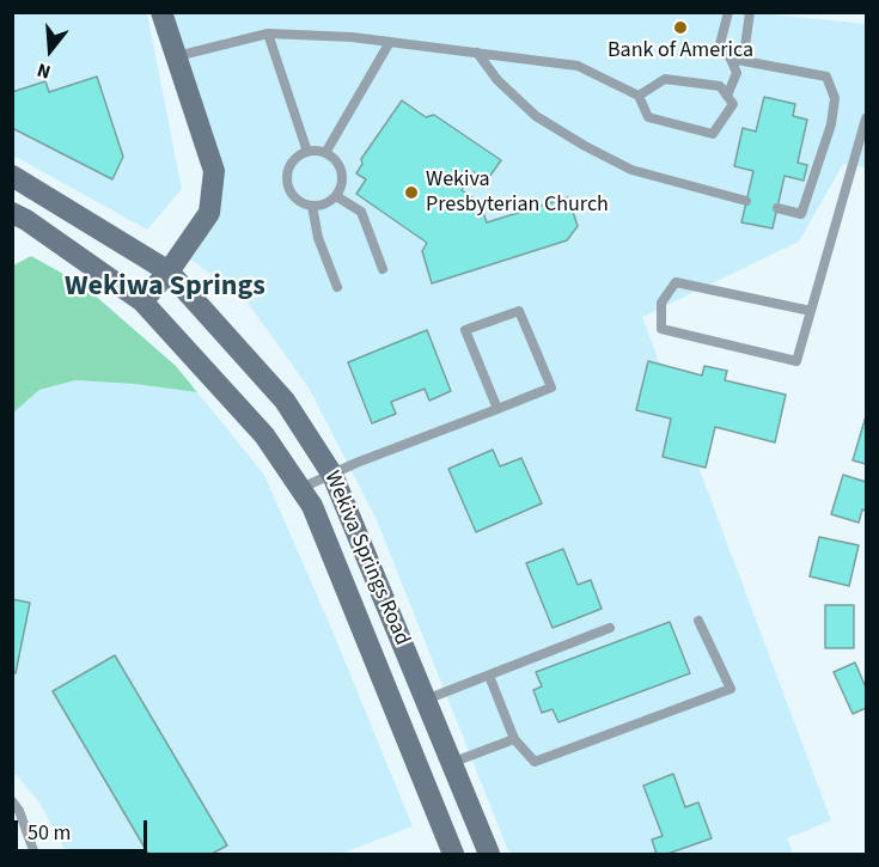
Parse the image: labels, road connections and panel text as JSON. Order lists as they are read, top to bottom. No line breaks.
{"streets":{"main road":["Wekiva Springs Road"]},"districts":["Wekiwa Springs"],"places":["Bank of America","Wekiva Presbyterian Church"],"scale_bar":"50 m","north":"bottom"}
